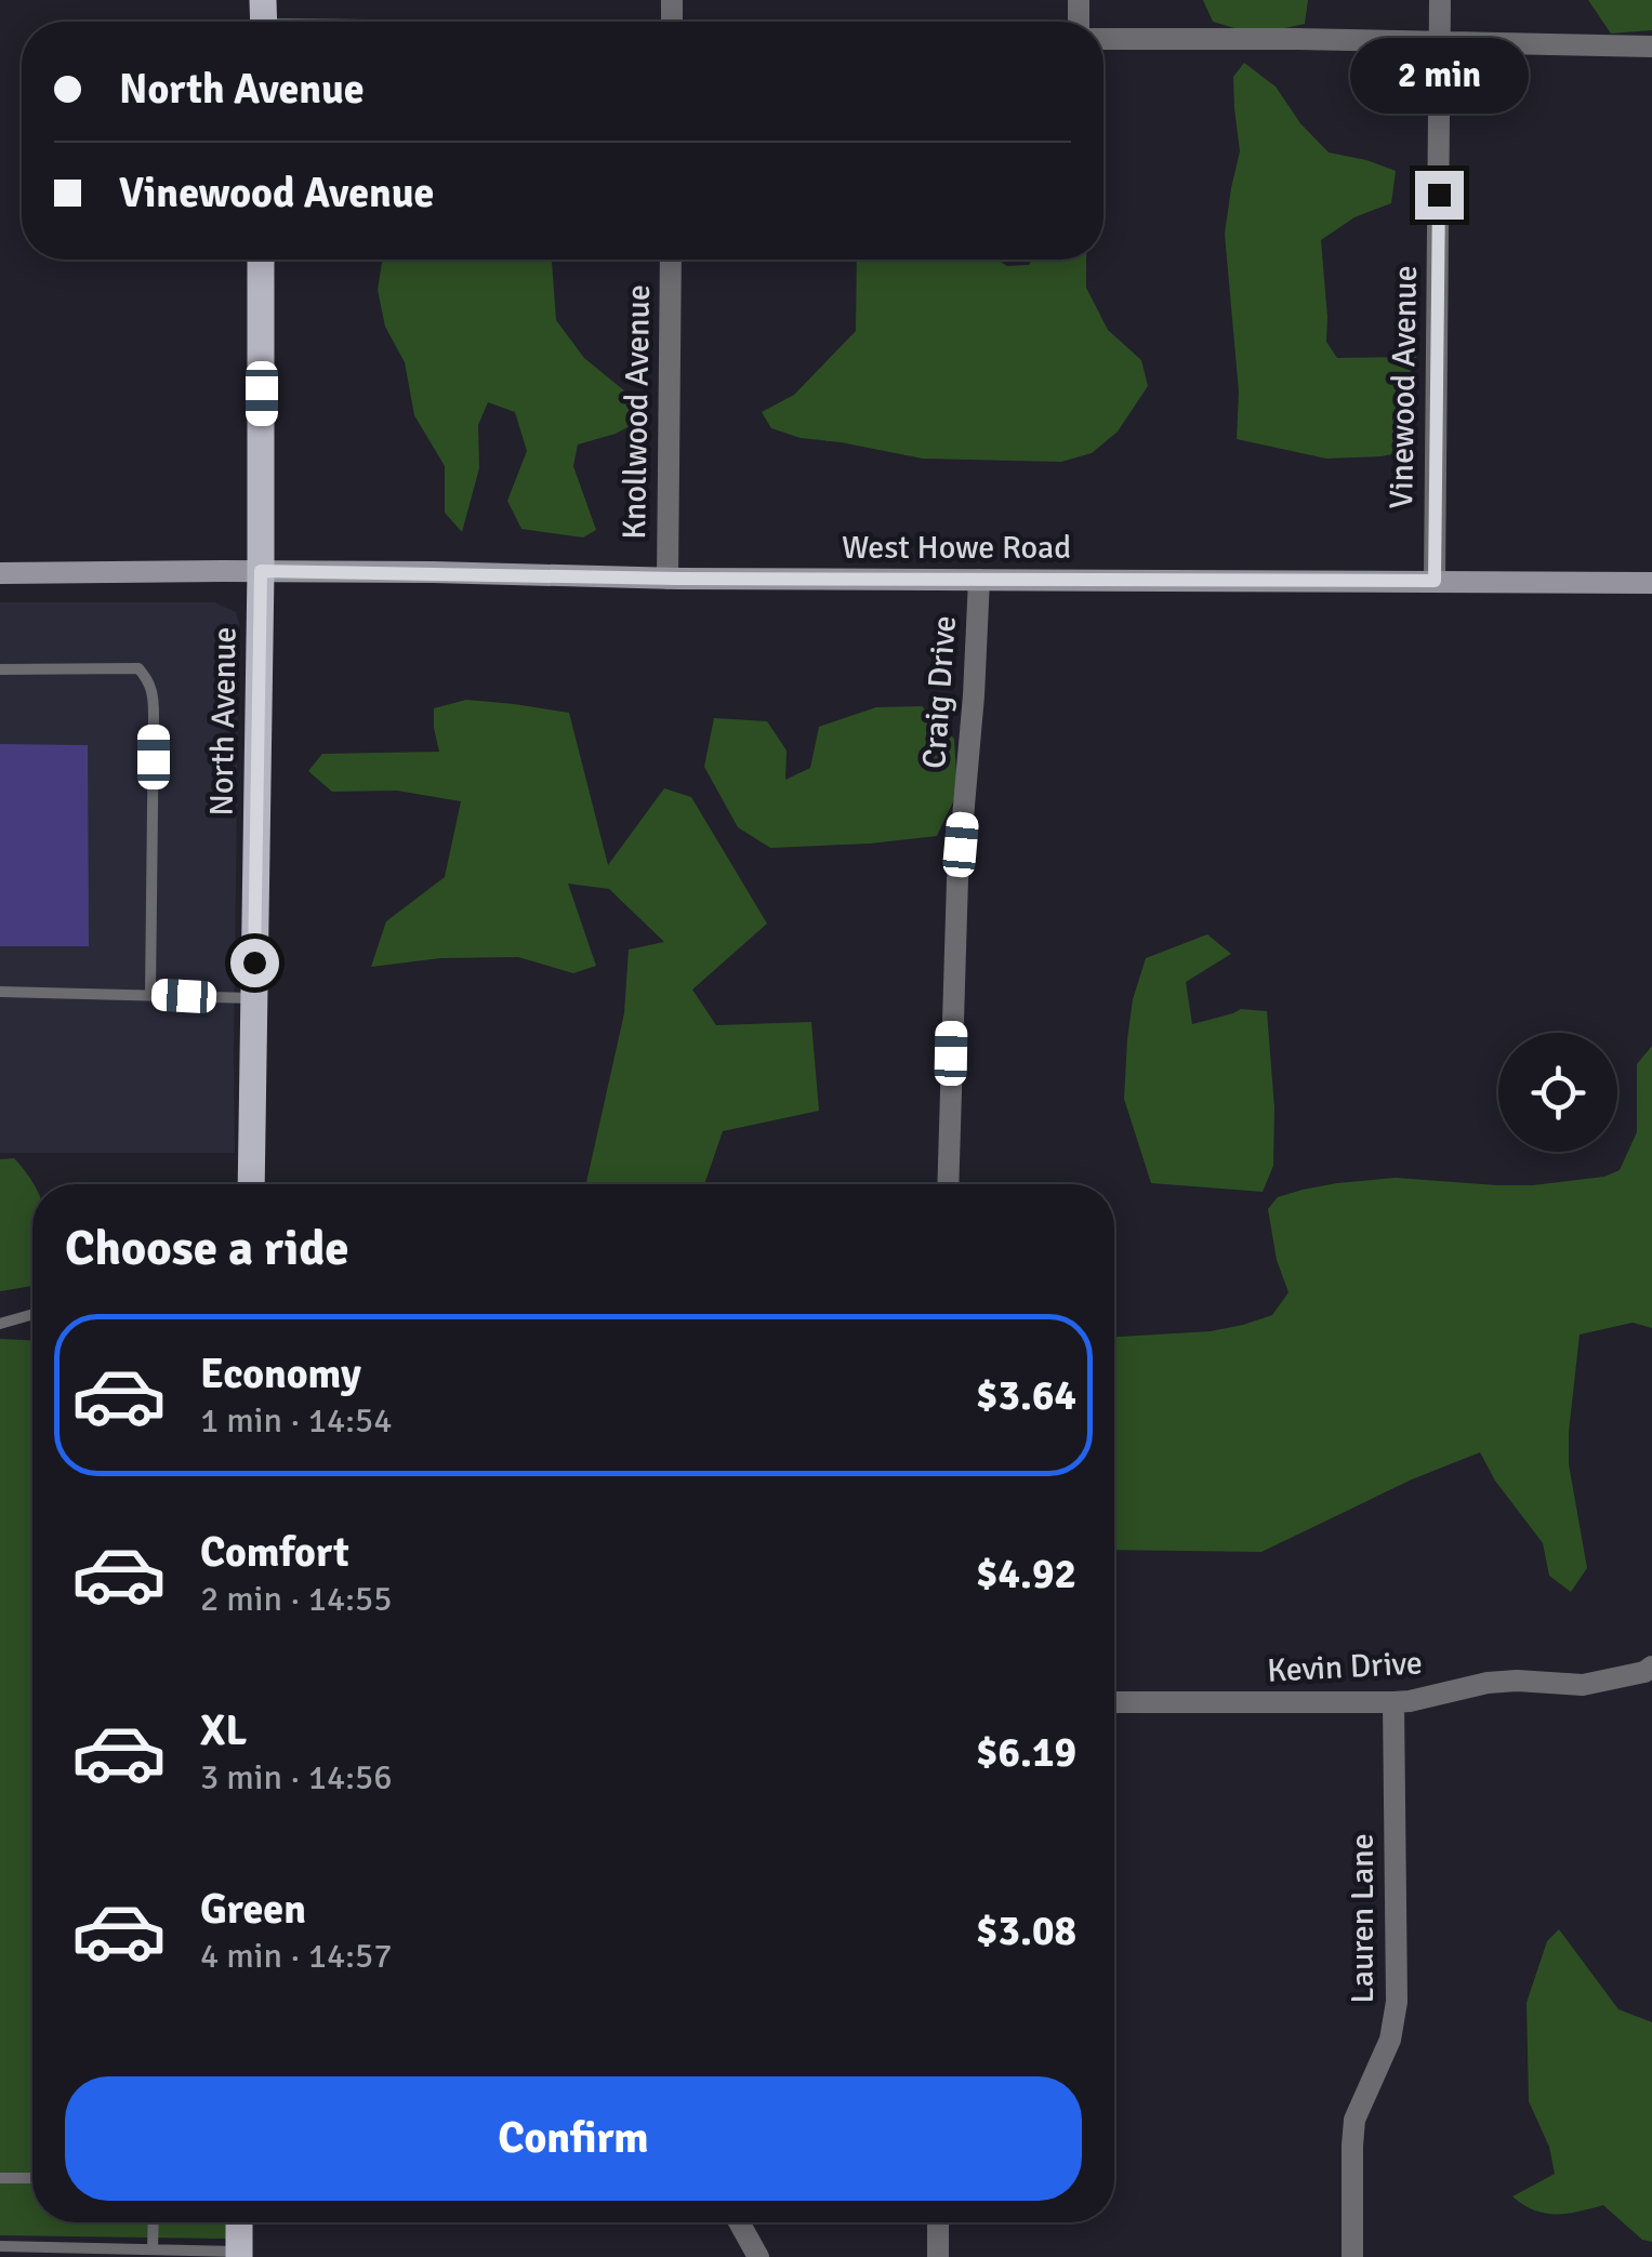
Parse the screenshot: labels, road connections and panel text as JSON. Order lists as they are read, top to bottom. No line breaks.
{"streets":{"main road":["West Howe Road","North Avenue"],"street":["Vinewood Avenue","Knollwood Avenue","Craig Drive","Kevin Drive","Lauren Lane"]},"crossings":[["Vinewood Avenue","West Howe Road"],["Knollwood Avenue","West Howe Road"],["West Howe Road","Craig Drive"],["West Howe Road","North Avenue"],["Kevin Drive","Lauren Lane"]],"page":{"banner":["North Avenue","Vinewood Avenue"],"bubble":"2 min","heading":"Choose a ride","list":[{"name":"Economy","note":"1 min · 14:54","value":"$3.64"},{"name":"Comfort","note":"2 min · 14:55","value":"$4.92"},{"name":"XL","note":"3 min · 14:56","value":"$6.19"},{"name":"Green","note":"4 min · 14:57","value":"$3.08"}],"buttons":"Confirm"}}
